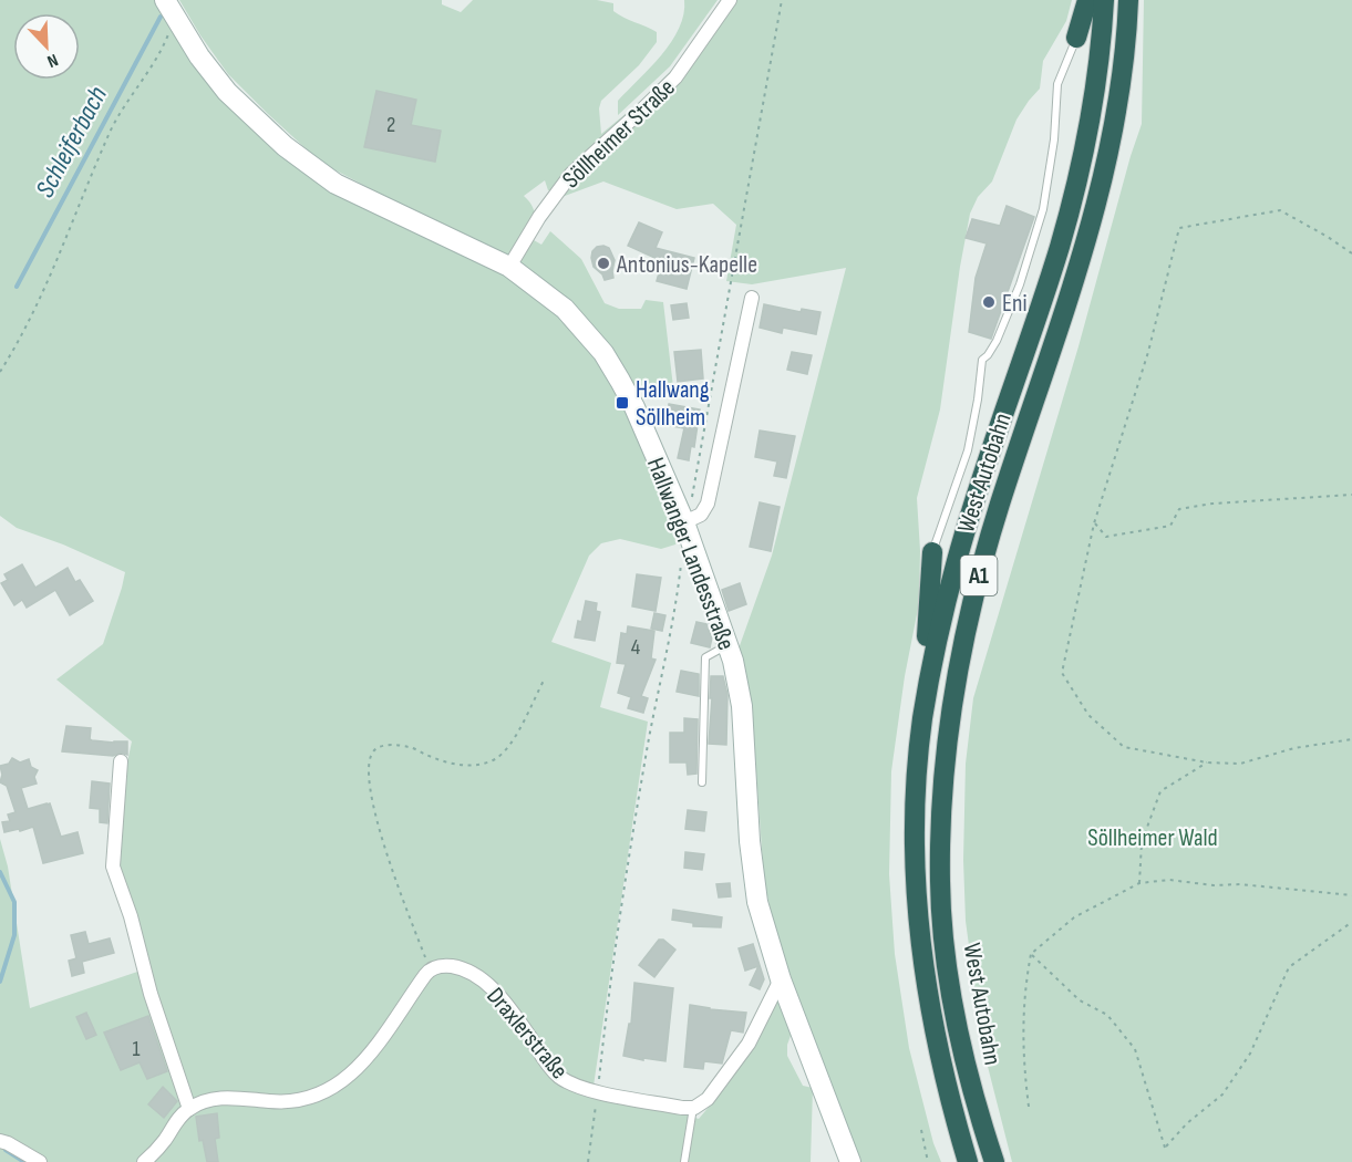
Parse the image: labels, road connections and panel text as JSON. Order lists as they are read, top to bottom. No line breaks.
{"streets":{"highway":["West Autobahn","A1"],"street":["Söllheimer Straße","Hallwanger Landesstraße","Draxlerstraße"]},"crossings":[["Söllheimer Straße","Hallwanger Landesstraße"]],"water":["Schleiferbach"],"parks":["Söllheimer Wald"],"places":{"other":["Antonius-Kapelle","Eni"],"transit":["Hallwang Söllheim"]},"house_numbers":["2","4","1"],"north":"bottom right"}
